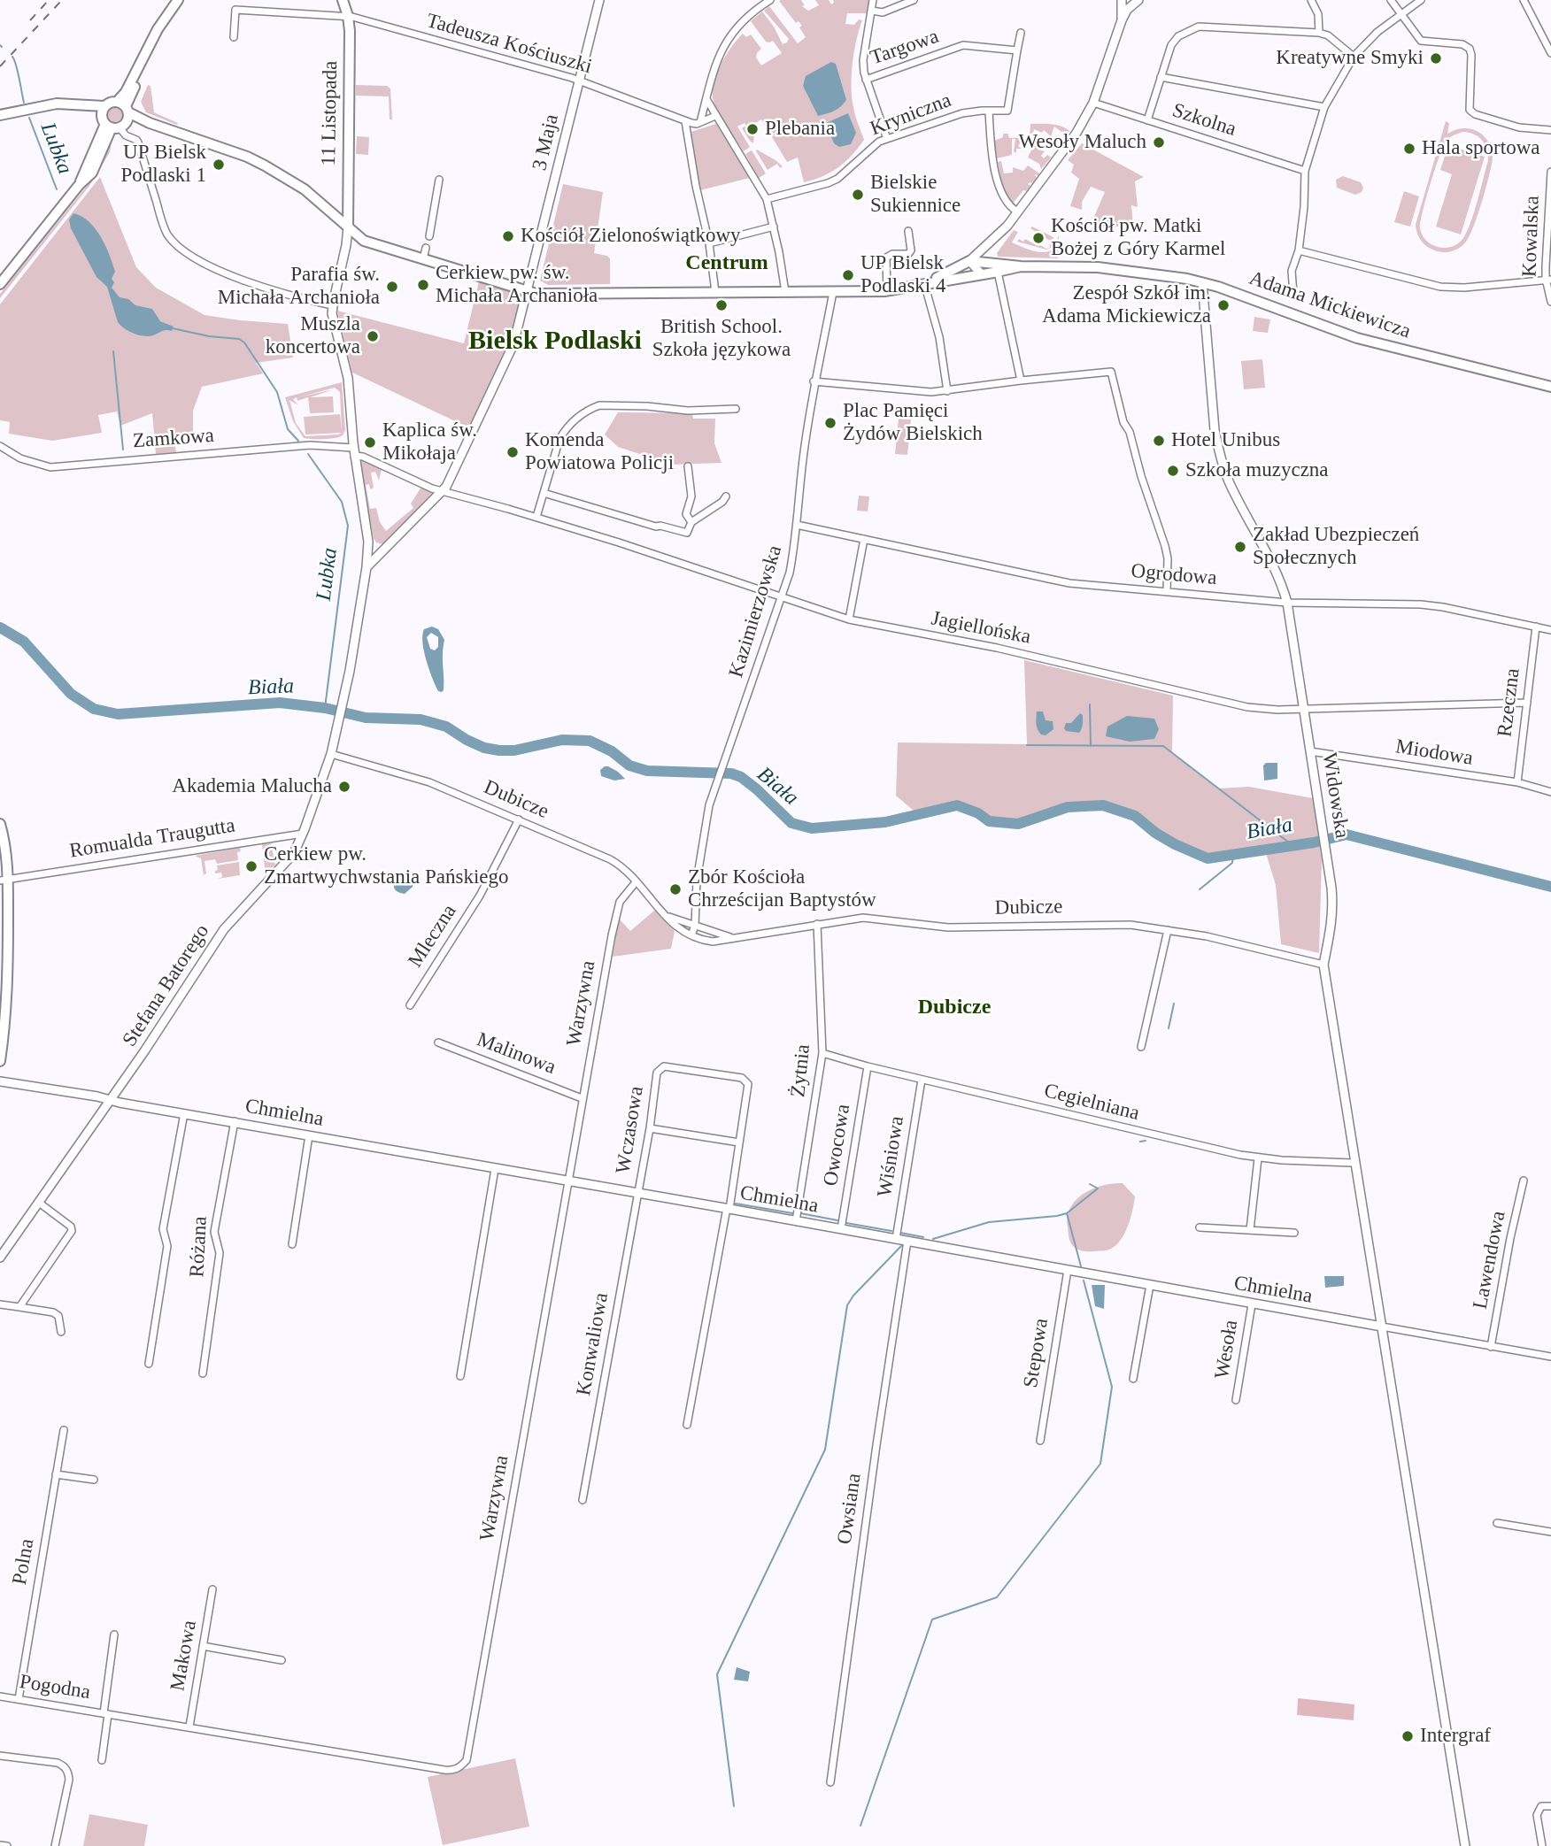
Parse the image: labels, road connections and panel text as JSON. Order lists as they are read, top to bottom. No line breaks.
{"streets":{"main road":["11 Listopada","Adama Mickiewicza"],"street":["Tadeusza Kościuszki","Targowa","Kryniczna","Szkolna","3 Maja","Kowalska","Zamkowa","Ogrodowa","Kazimierzowska","Jagiellońska","Rzeczna","Miodowa","Widowska","Dubicze","Romualda Traugutta","Mleczna","Stefana Batorego","Warzywna","Malinowa","Żytnia","Cegielniana","Chmielna","Wczasowa","Owocowa","Wiśniowa","Różana","Lawendowa","Konwaliowa","Wesoła","Stepowa","Owsiana","Polna","Makowa","Pogodna"]},"crossings":[["Tadeusza Kościuszki","11 Listopada"],["Tadeusza Kościuszki","3 Maja"],["Targowa","Kryniczna"],["11 Listopada","Adama Mickiewicza"],["3 Maja","Adama Mickiewicza"],["3 Maja","Zamkowa"],["3 Maja","Jagiellońska"],["3 Maja","Stefana Batorego"],["Adama Mickiewicza","Kazimierzowska"],["Adama Mickiewicza","Widowska"],["Zamkowa","Jagiellońska"],["Ogrodowa","Kazimierzowska"],["Ogrodowa","Rzeczna"],["Ogrodowa","Widowska"],["Kazimierzowska","Jagiellońska"],["Kazimierzowska","Dubicze"],["Jagiellońska","Rzeczna"],["Jagiellońska","Widowska"],["Rzeczna","Miodowa"],["Miodowa","Widowska"],["Widowska","Dubicze"],["Widowska","Cegielniana"],["Widowska","Chmielna"],["Dubicze","Mleczna"],["Dubicze","Stefana Batorego"],["Dubicze","Warzywna"],["Dubicze","Żytnia"],["Romualda Traugutta","Stefana Batorego"],["Stefana Batorego","Chmielna"],["Warzywna","Malinowa"],["Warzywna","Chmielna"],["Warzywna","Makowa"],["Warzywna","Pogodna"],["Żytnia","Cegielniana"],["Żytnia","Chmielna"],["Cegielniana","Owocowa"],["Cegielniana","Wiśniowa"],["Chmielna","Wczasowa"],["Chmielna","Owocowa"],["Chmielna","Wiśniowa"],["Chmielna","Różana"],["Chmielna","Lawendowa"],["Chmielna","Konwaliowa"],["Chmielna","Wesoła"],["Chmielna","Stepowa"],["Chmielna","Owsiana"],["Wczasowa","Konwaliowa"],["Polna","Pogodna"]],"districts":["Centrum","Bielsk Podlaski","Dubicze"],"water":["Lubka","Biała"],"places":["Kreatywne Smyki","Plebania","Wesoły Maluch","Hala sportowa","UP Bielsk Podlaski 1","Bielskie Sukiennice","Kościół Zielonoświątkowy","Kościół pw. Matki Bożej z Góry Karmel","UP Bielsk Podlaski 4","Cerkiew pw. św. Michała Archanioła","Parafia św. Michała Archanioła","British School. Szkoła językowa","Zespół Szkół im. Adama Mickiewicza","Muszla koncertowa","Plac Pamięci Żydów Bielskich","Hotel Unibus","Kaplica św. Mikołaja","Komenda Powiatowa Policji","Szkoła muzyczna","Zakład Ubezpieczeń Społecznych","Akademia Malucha","Cerkiew pw. Zmartwychwstania Pańskiego","Zbór Kościoła Chrześcijan Baptystów","Intergraf"]}
